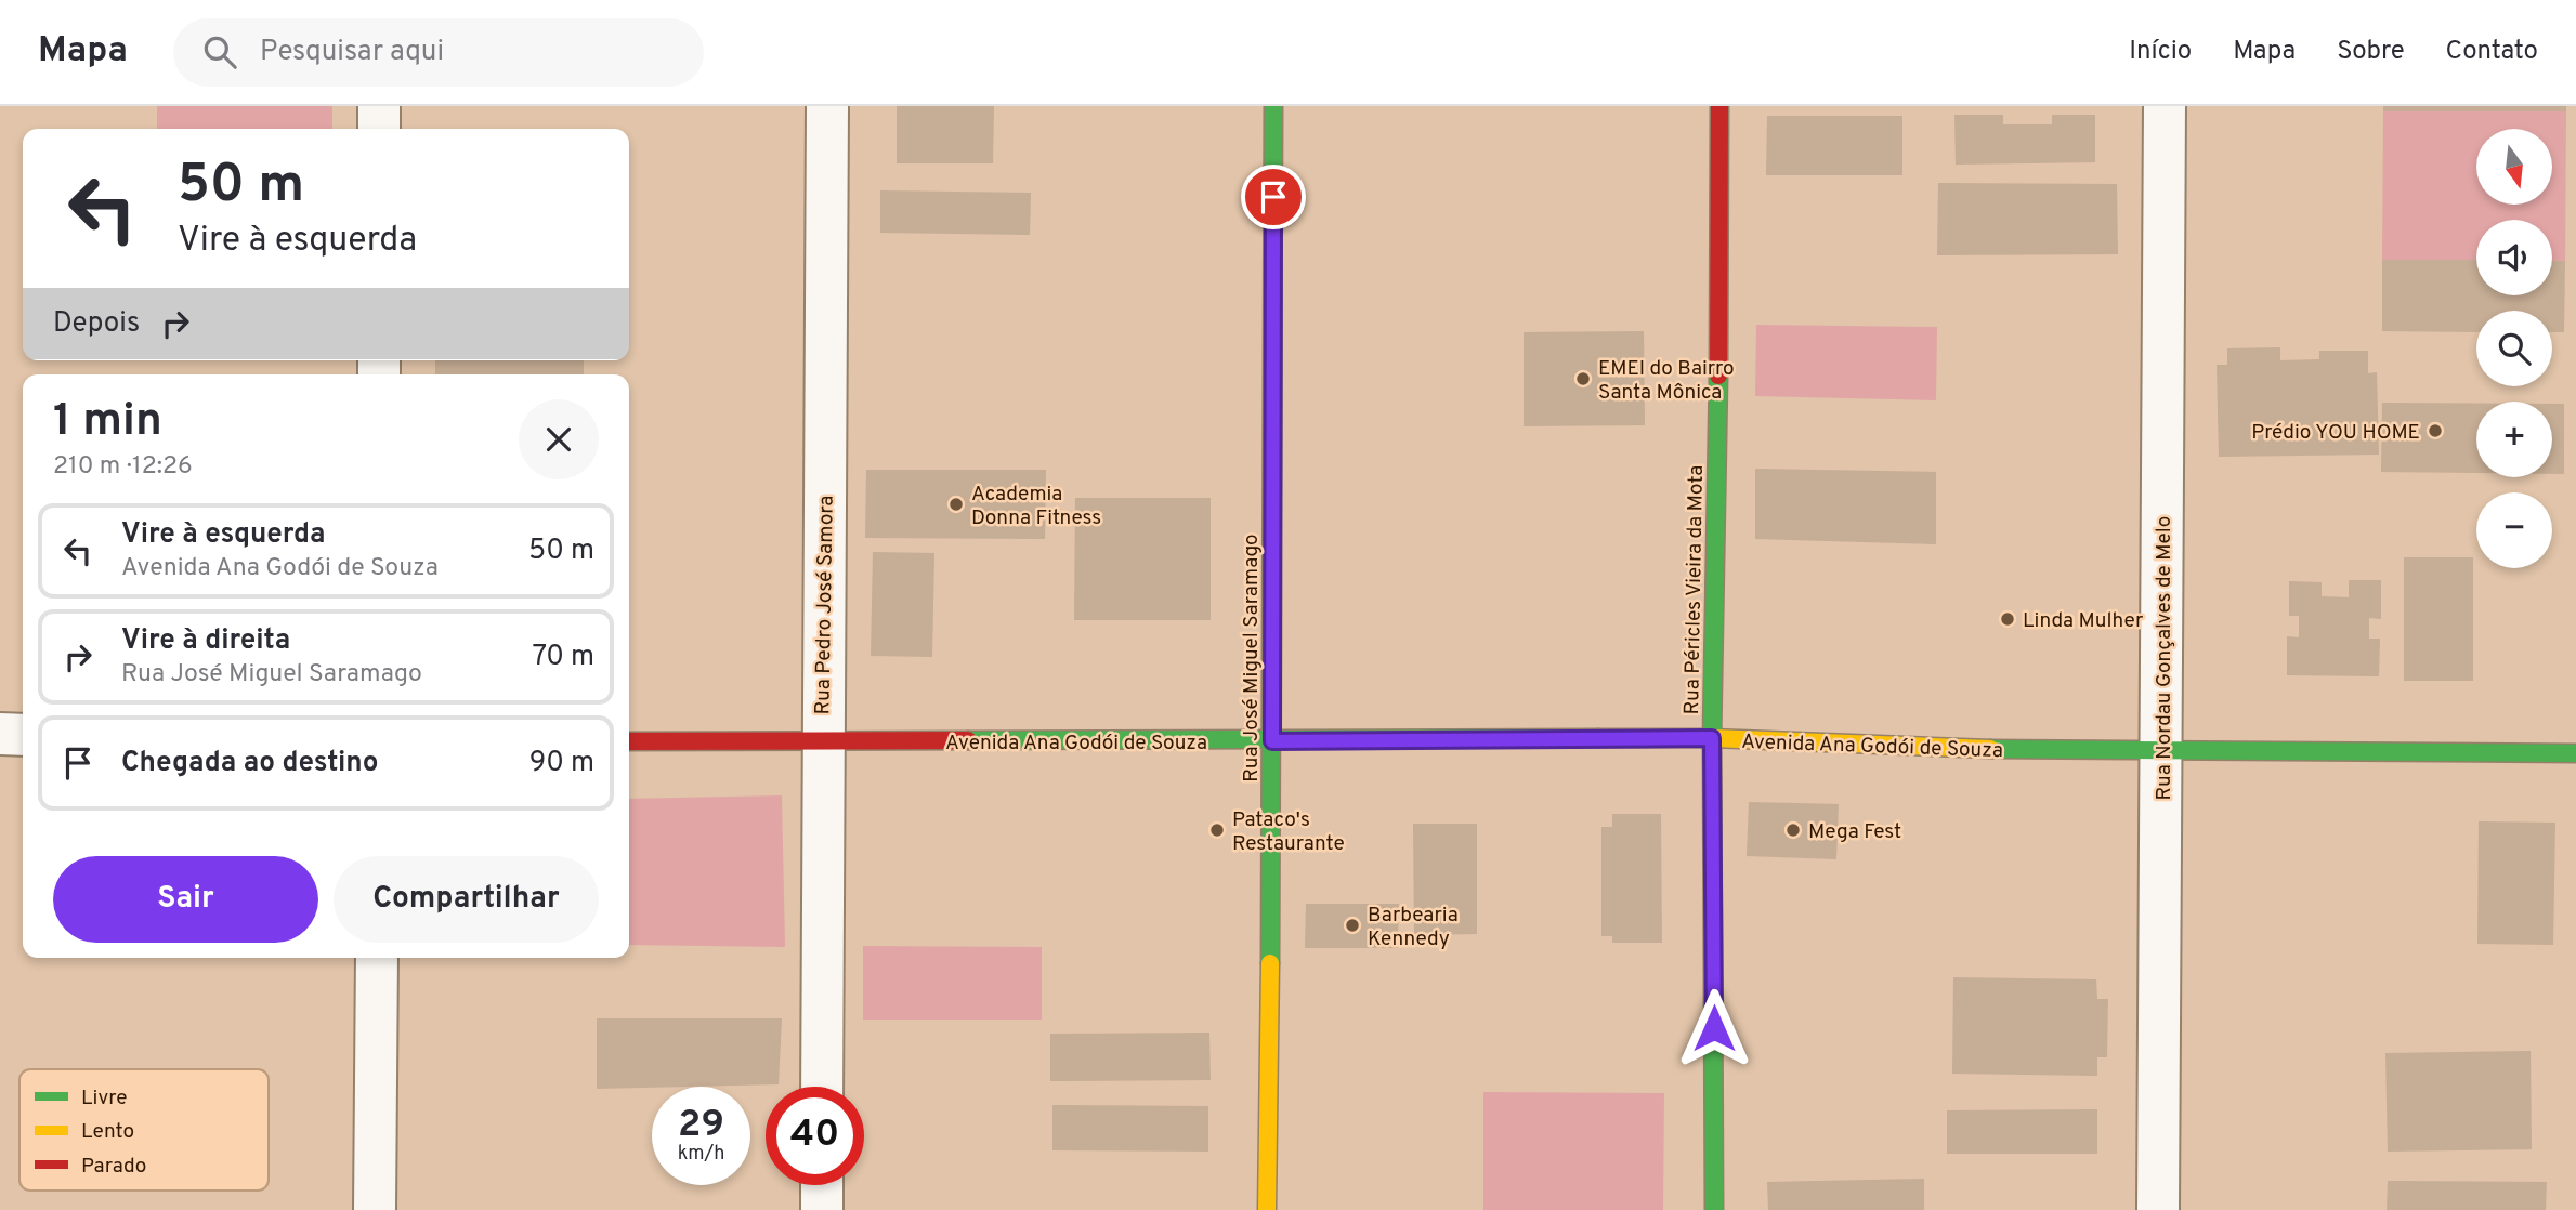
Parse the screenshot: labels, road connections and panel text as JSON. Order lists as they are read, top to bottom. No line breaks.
{"streets":{"street":["Rua Péricles Vieira da Mota","Rua Pedro José Samora","Rua José Miguel Saramago","Rua Nordau Gonçalves de Melo","Avenida Ana Godói de Souza"]},"crossings":[["Rua Péricles Vieira da Mota","Avenida Ana Godói de Souza"],["Rua Pedro José Samora","Avenida Ana Godói de Souza"],["Rua José Miguel Saramago","Avenida Ana Godói de Souza"],["Rua Nordau Gonçalves de Melo","Avenida Ana Godói de Souza"]],"places":["EMEI do Bairro Santa Mônica","Prédio YOU HOME","Academia Donna Fitness","Linda Mulher","Pataco's Restaurante","Mega Fest","Barbearia Kennedy"],"legend":["Livre","Lento","Parado"],"north":"bottom","page":{"header":"Mapa","search":"Pesquisar aqui","nav":["Início","Mapa","Sobre","Contato"],"map_buttons":["+","−"],"turn":["50 m","Vire à esquerda"],"then":"Depois","heading":["1 min","210 m · 12:26"],"list":[{"name":"Vire à esquerda","note":"Avenida Ana Godói de Souza","value":"50 m"},{"name":"Vire à direita","note":"Rua José Miguel Saramago","value":"70 m"},{"name":"Chegada ao destino","value":"90 m"}],"buttons":["Sair","Compartilhar"],"speed":"29 km/h","limit":"40"}}
